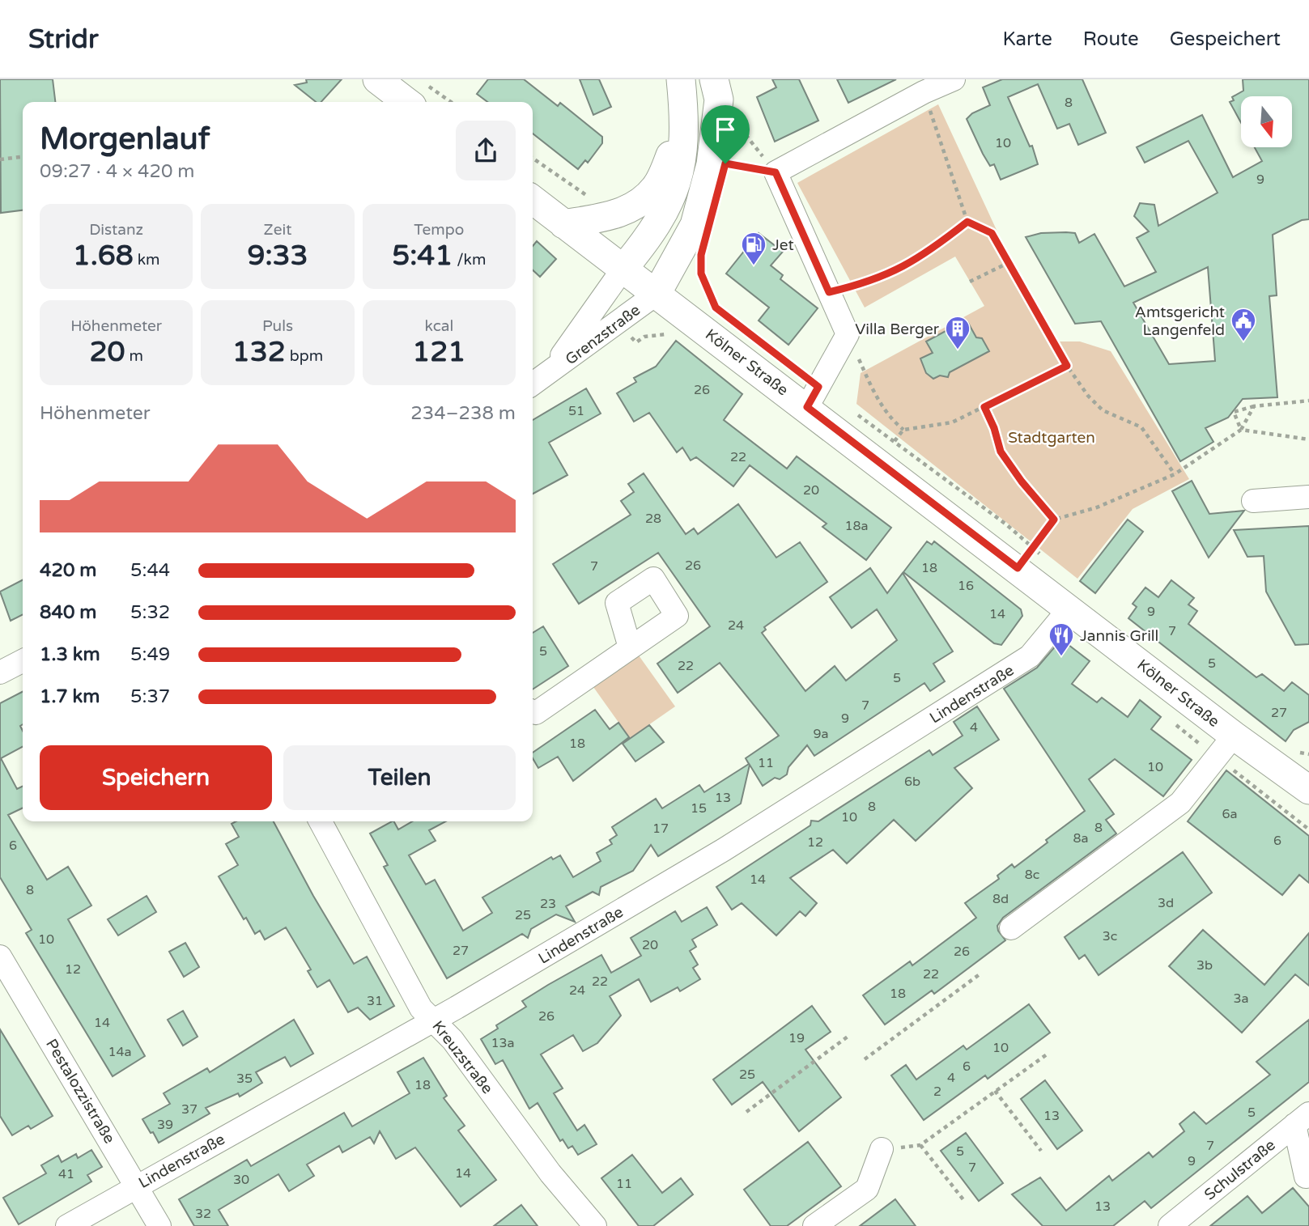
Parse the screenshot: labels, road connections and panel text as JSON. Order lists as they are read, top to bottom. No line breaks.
{"streets":{"main road":["Kölner Straße"],"street":["Grenzstraße","Lindenstraße","Kreuzstraße","Pestalozzistraße","Schulstraße"]},"crossings":[["Grenzstraße","Kölner Straße"],["Kölner Straße","Lindenstraße"],["Lindenstraße","Kreuzstraße"],["Lindenstraße","Pestalozzistraße"]],"parks":["Stadtgarten"],"places":{"fuel station":["Jet"],"public building":["Amtsgericht Langenfeld"],"building":["Villa Berger"],"restaurant":["Jannis Grill"]},"house_numbers":["8","10","9","26","51","22","20","28","18a","26","7","18","16","9","14","24","7","5","5","22","5","7","27","9","4","9a","18","11","10","6b","13","8","15","6a","10","8","17","8a","6","12","6","8c","14","8","8d","3d","23","25","3c","10","20","27","26","3b","12","22","22","24","18","3a","31","26","14","19","13a","10","14a","6","25","4","35","18","2","37","5","13","39","7","5","9","7","14","41","30","11","13","32"],"north":"bottom","page":{"header":"Stridr","nav":["Karte","Route","Gespeichert"],"heading":["Morgenlauf","09:27 · 4 × 420 m"],"stats":[["Distanz","1.68 km"],["Zeit","9:33"],["Tempo","5:41 /km"],["Höhenmeter","20 m"],["Puls","132 bpm"],["kcal","121"]],"chart":["Höhenmeter","234–238 m"],"list":[{"name":"420 m","note":"5:44"},{"name":"840 m","note":"5:32"},{"name":"1.3 km","note":"5:49"},{"name":"1.7 km","note":"5:37"}],"buttons":["Speichern","Teilen"]}}
